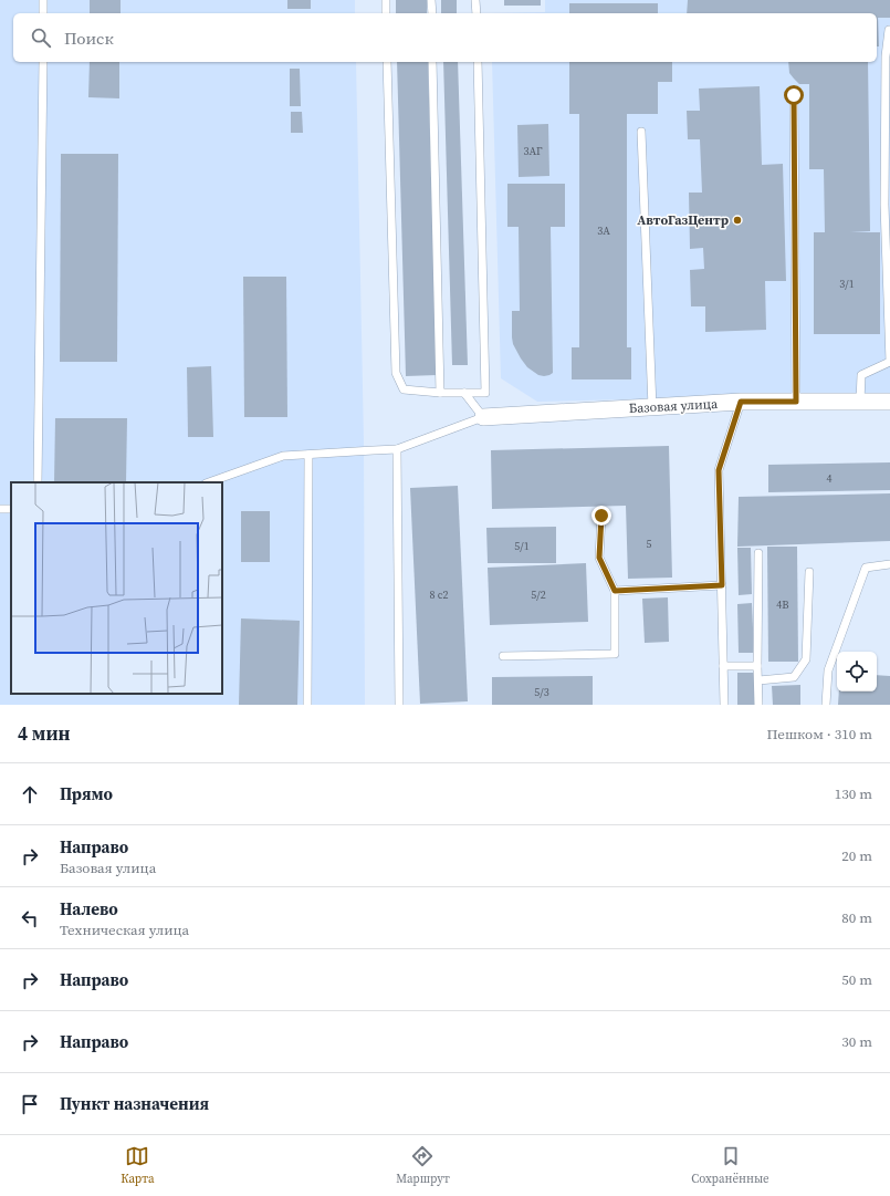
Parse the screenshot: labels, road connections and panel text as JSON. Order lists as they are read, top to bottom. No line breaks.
{"streets":{"street":["Базовая улица"]},"places":["АвтоГазЦентр"],"house_numbers":["3АГ","3А","3/1","4","5","5/1","8 с2","5/2","4В","5/3"],"page":{"search":"Поиск","heading":["4 мин","Пешком · 310 m"],"list":[["Прямо","130 m"],["Направо","Базовая улица","20 m"],["Налево","Техническая улица","80 m"],["Направо","50 m"],["Направо","30 m"],"Пункт назначения"],"nav":["Карта","Маршрут","Сохранённые"]}}
